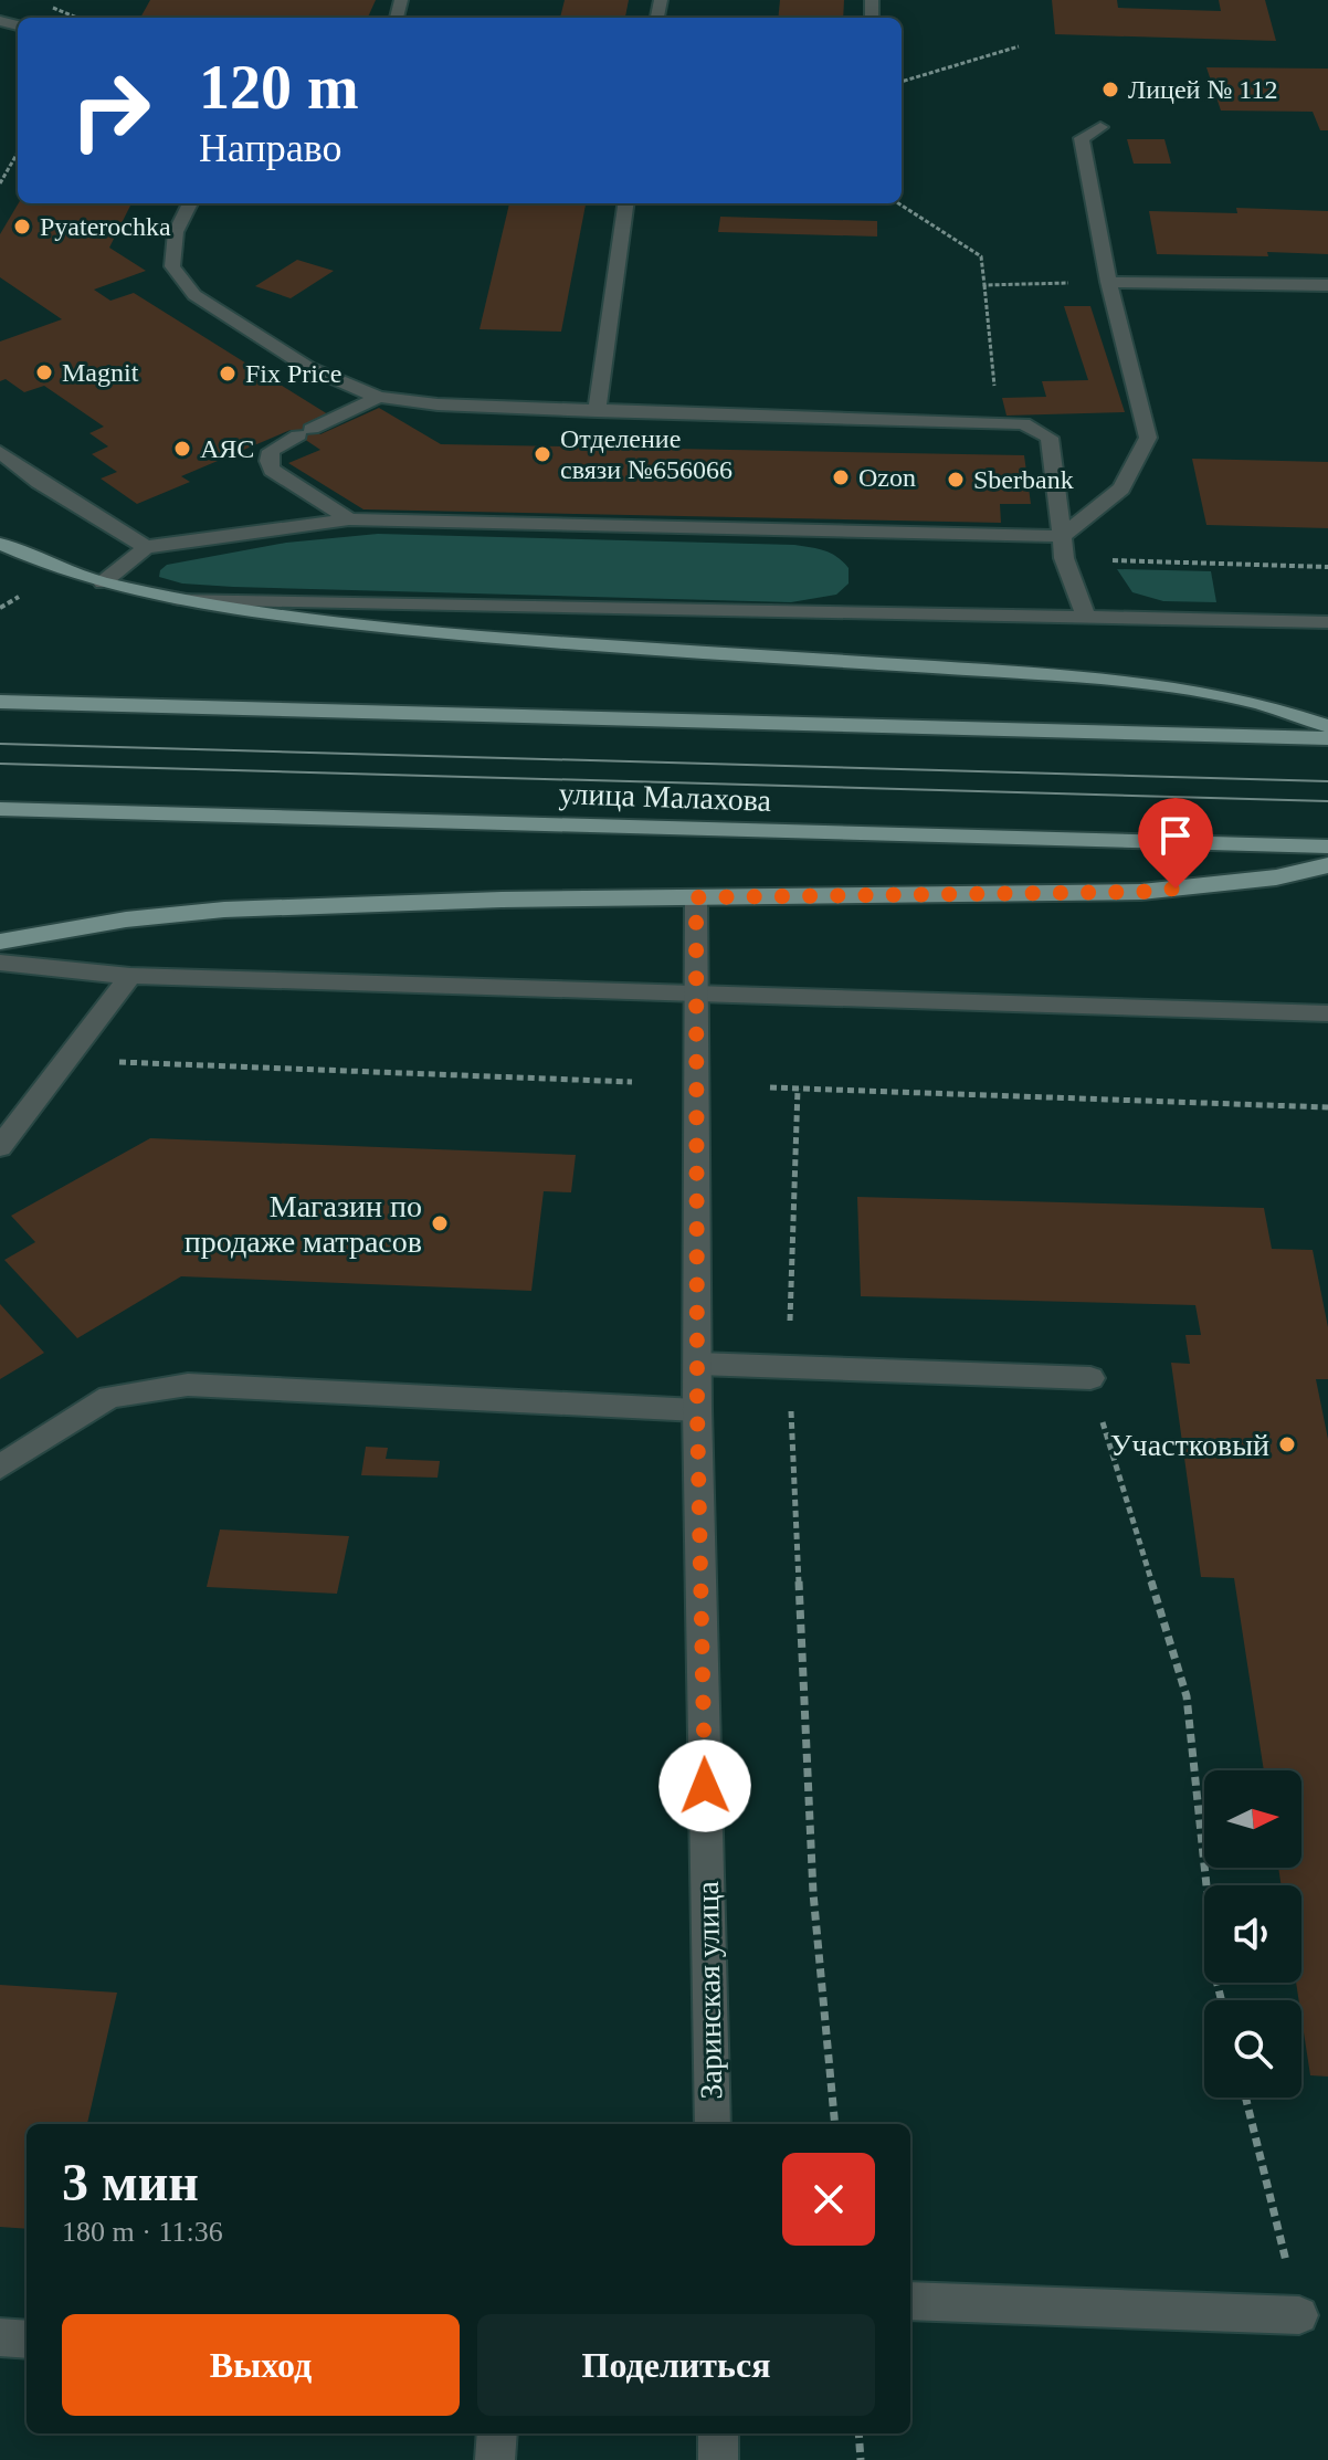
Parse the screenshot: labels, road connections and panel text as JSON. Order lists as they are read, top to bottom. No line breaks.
{"streets":{"main road":["улица Малахова"],"street":["Заринская улица"]},"places":["Лицей № 112","Pyaterochka","Magnit","Fix Price","АЯС","Отделение связи №656066","Ozon","Sberbank","Магазин по продаже матрасов","Участковый"],"north":"right","page":{"turn":["120 m","Направо"],"heading":["3 мин","180 m · 11:36"],"buttons":["Выход","Поделиться"]}}
